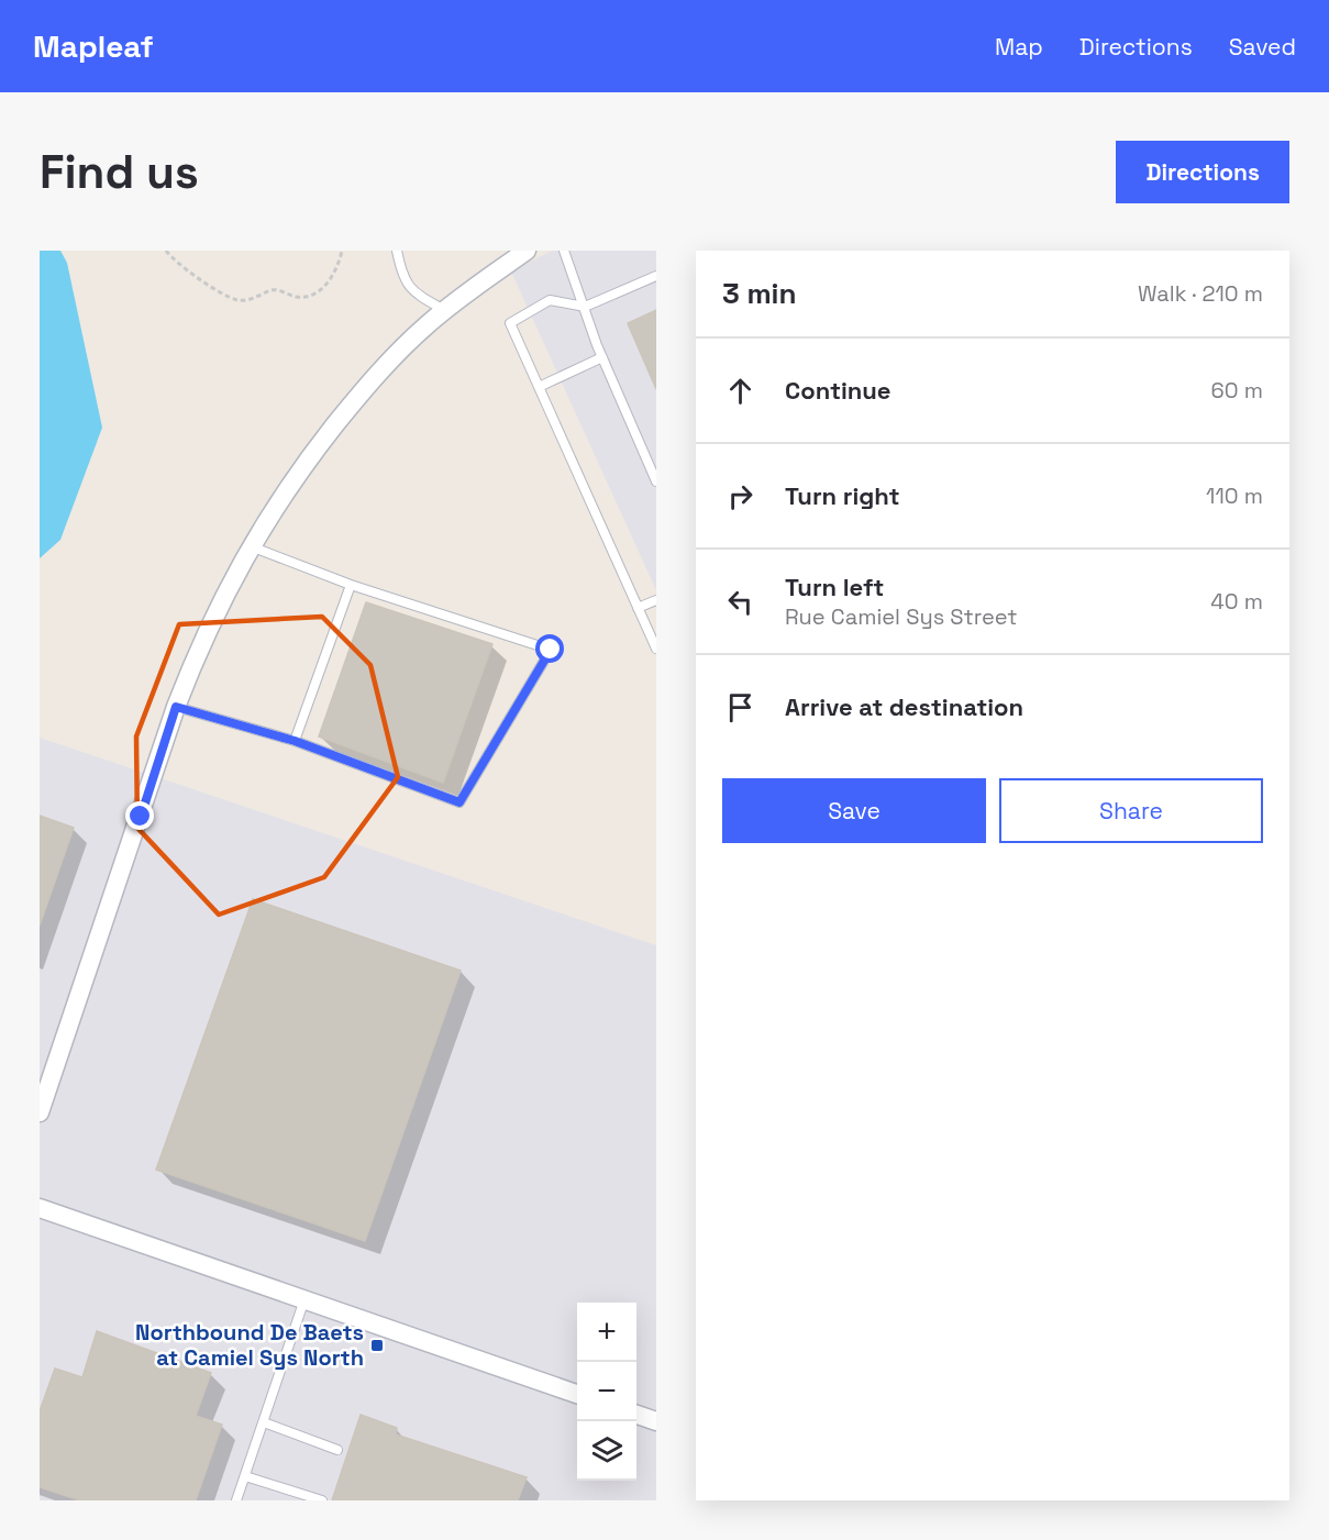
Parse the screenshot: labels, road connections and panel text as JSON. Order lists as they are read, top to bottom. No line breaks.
{"places":{"transit":["Northbound De Baets at Camiel Sys North"]},"page":{"header":"Mapleaf","nav":["Map","Directions","Saved"],"buttons":["Directions",["Save","Share"]],"title":"Find us","heading":["3 min","Walk · 210 m"],"list":[["Continue","60 m"],["Turn right","110 m"],["Turn left","Rue Camiel Sys Street","40 m"],"Arrive at destination"],"map_buttons":["+","−"]}}
